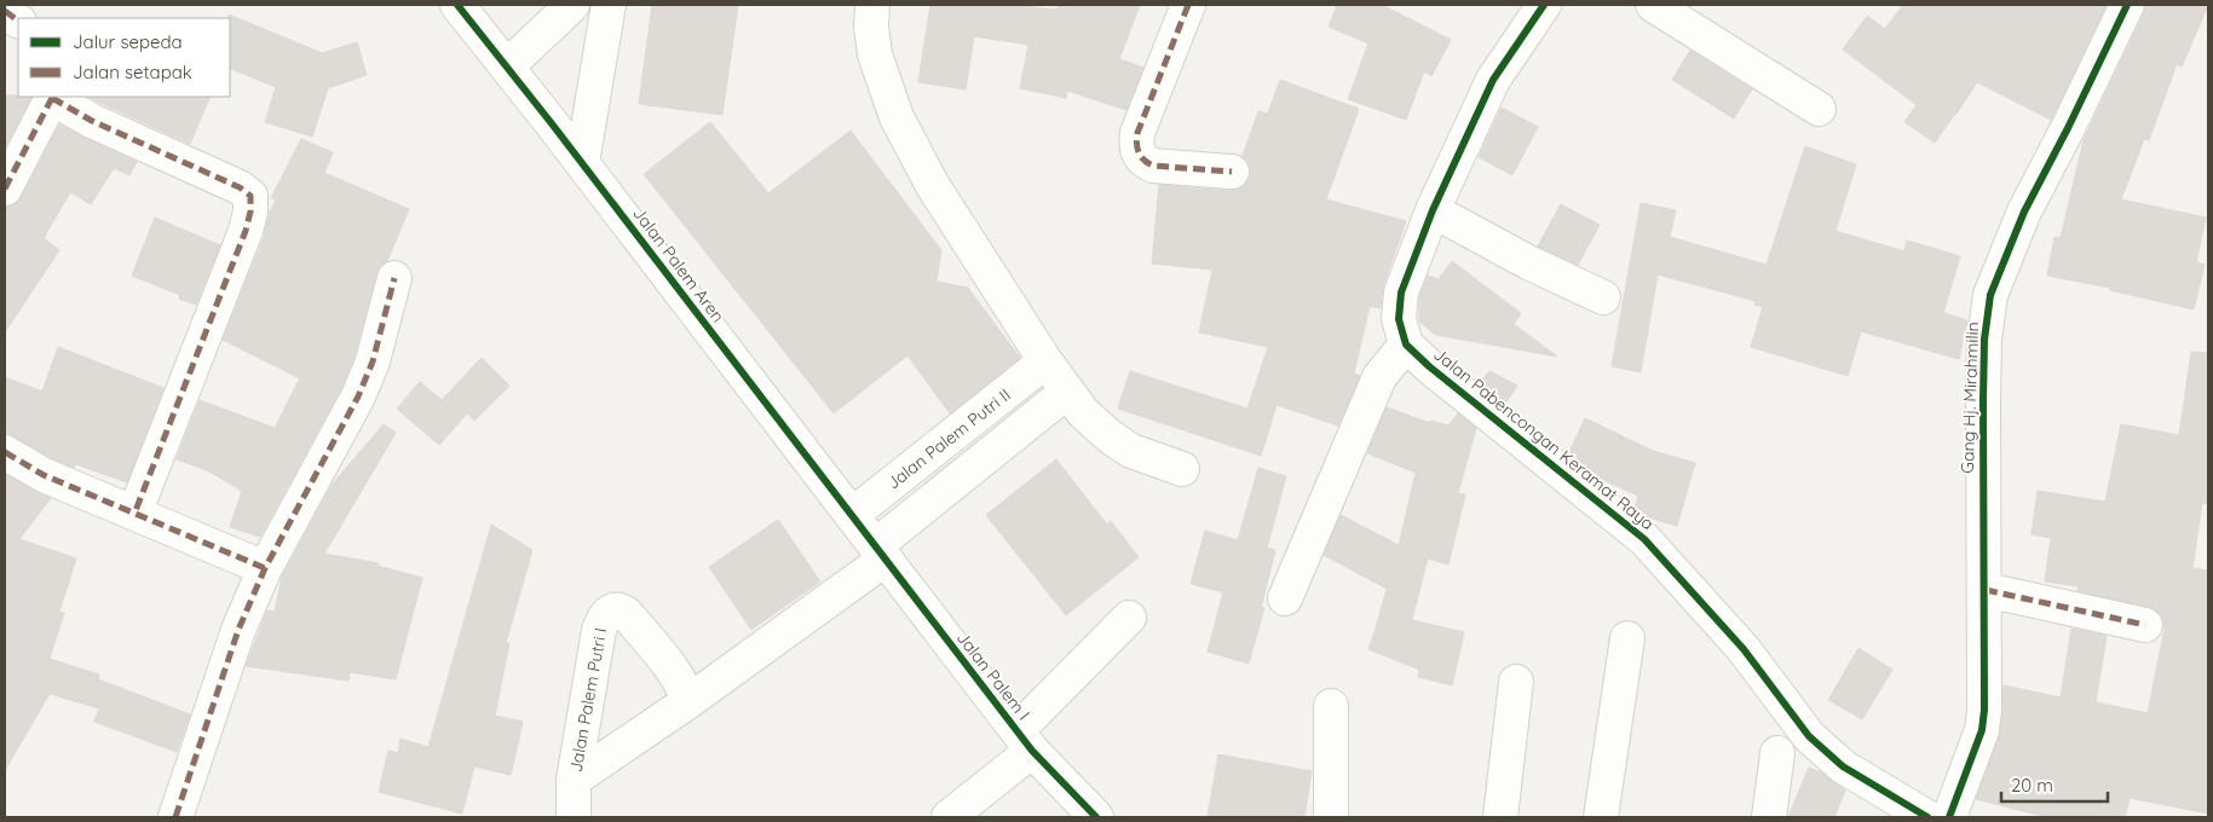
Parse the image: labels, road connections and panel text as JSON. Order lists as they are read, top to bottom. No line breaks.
{"streets":{"street":["Jalan Palem Aren","Gang Hj. Mirahmilin","Jalan Palem Putri II","Jalan Pabencongan Keramat Raya","Jalan Palem I","Jalan Palem Putri I"]},"crossings":[["Jalan Palem Aren","Jalan Palem Putri II"],["Jalan Palem Aren","Jalan Palem I"],["Jalan Palem Aren","Jalan Palem Putri I"],["Jalan Palem I","Jalan Palem Putri I"]],"legend":["Jalur sepeda","Jalan setapak"],"scale_bar":"20 m"}
